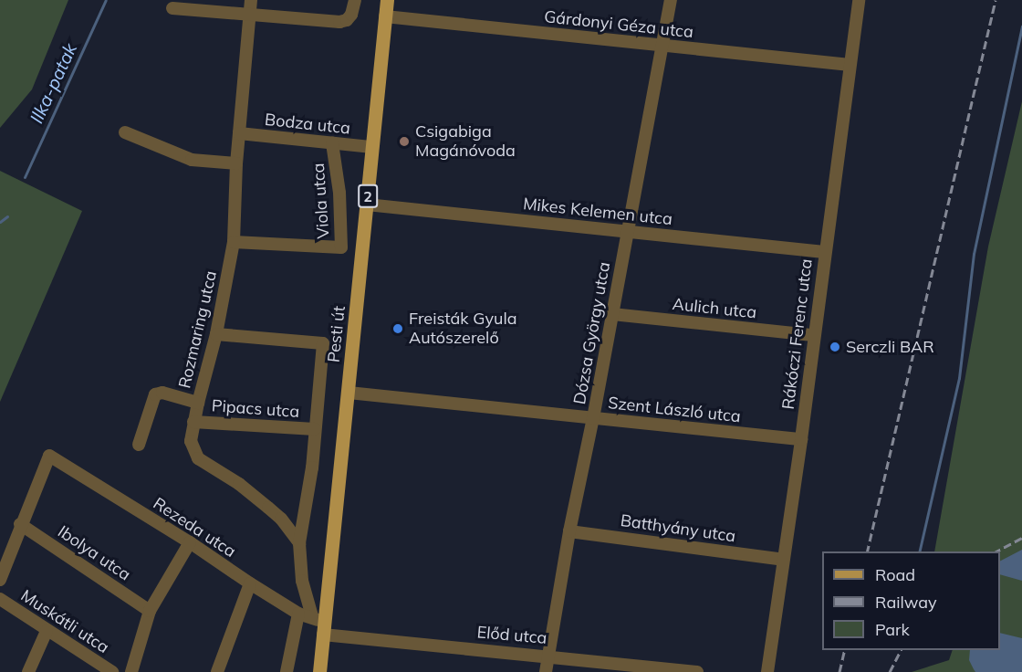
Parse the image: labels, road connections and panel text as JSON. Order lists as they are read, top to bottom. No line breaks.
{"streets":{"main road":["2","Pesti út"],"street":["Gárdonyi Géza utca","Bodza utca","Viola utca","Mikes Kelemen utca","Aulich utca","Rozmaring utca","Dózsa György utca","Rákóczi Ferenc utca","Pipacs utca","Szent László utca","Rezeda utca","Batthyány utca","Ibolya utca","Muskátli utca","Előd utca"]},"crossings":[["Gárdonyi Géza utca","Dózsa György utca"],["Gárdonyi Géza utca","Pesti út"],["Gárdonyi Géza utca","Rákóczi Ferenc utca"],["Bodza utca","Viola utca"],["Bodza utca","Rozmaring utca"],["Bodza utca","Pesti út"],["Viola utca","Rozmaring utca"],["Mikes Kelemen utca","Dózsa György utca"],["Mikes Kelemen utca","Pesti út"],["Mikes Kelemen utca","Rákóczi Ferenc utca"],["Aulich utca","Dózsa György utca"],["Aulich utca","Rákóczi Ferenc utca"],["Rozmaring utca","Pesti út"],["Rozmaring utca","Pipacs utca"],["Dózsa György utca","Szent László utca"],["Dózsa György utca","Batthyány utca"],["Dózsa György utca","Előd utca"],["Pesti út","Pipacs utca"],["Pesti út","Szent László utca"],["Pesti út","Rezeda utca"],["Pesti út","Előd utca"],["Rákóczi Ferenc utca","Szent László utca"],["Rákóczi Ferenc utca","Batthyány utca"],["Rezeda utca","Ibolya utca"],["Rezeda utca","Előd utca"]],"water":["Ilka-patak"],"places":["Csigabiga Magánóvoda","Freisták Gyula Autószerelő","Serczli BAR"],"legend":["Road","Railway","Park"]}
